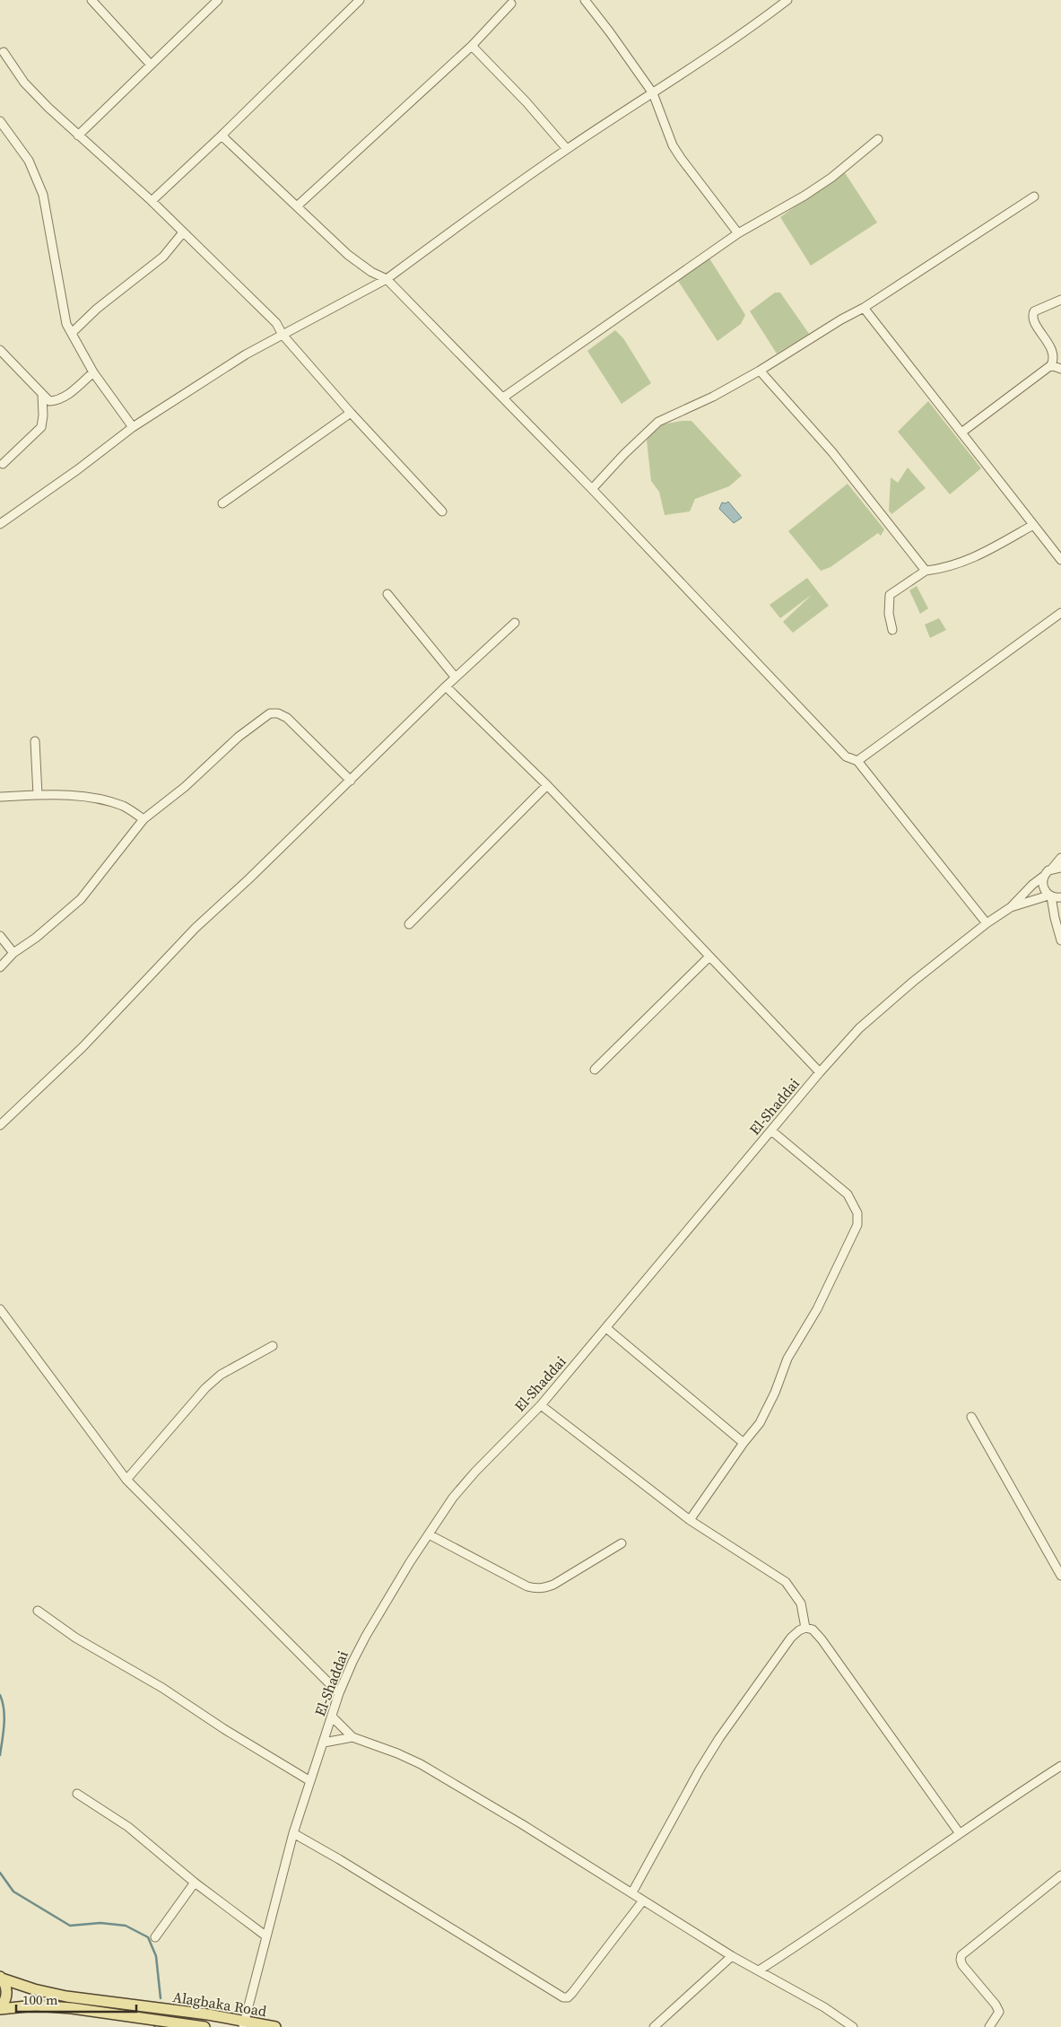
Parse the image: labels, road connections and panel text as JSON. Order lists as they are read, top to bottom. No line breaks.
{"streets":{"main road":["Alagbaka Road"],"street":["El-Shaddai"]},"crossings":[["El-Shaddai","Alagbaka Road"]],"scale_bar":"100 m"}
